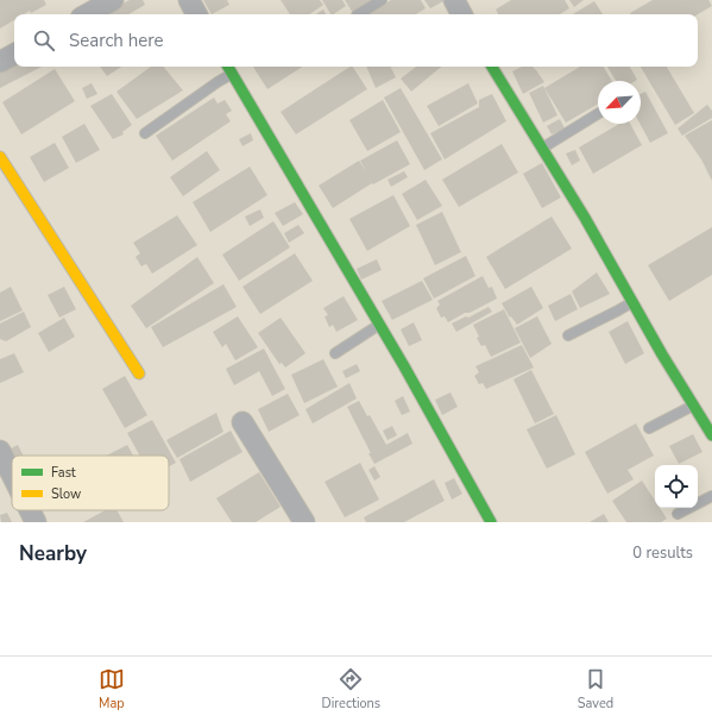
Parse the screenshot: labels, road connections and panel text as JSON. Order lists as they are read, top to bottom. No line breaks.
{"legend":["Fast","Slow"],"north":"bottom left","page":{"search":"Search here","heading":["Nearby","0 results"],"nav":["Map","Directions","Saved"]}}
